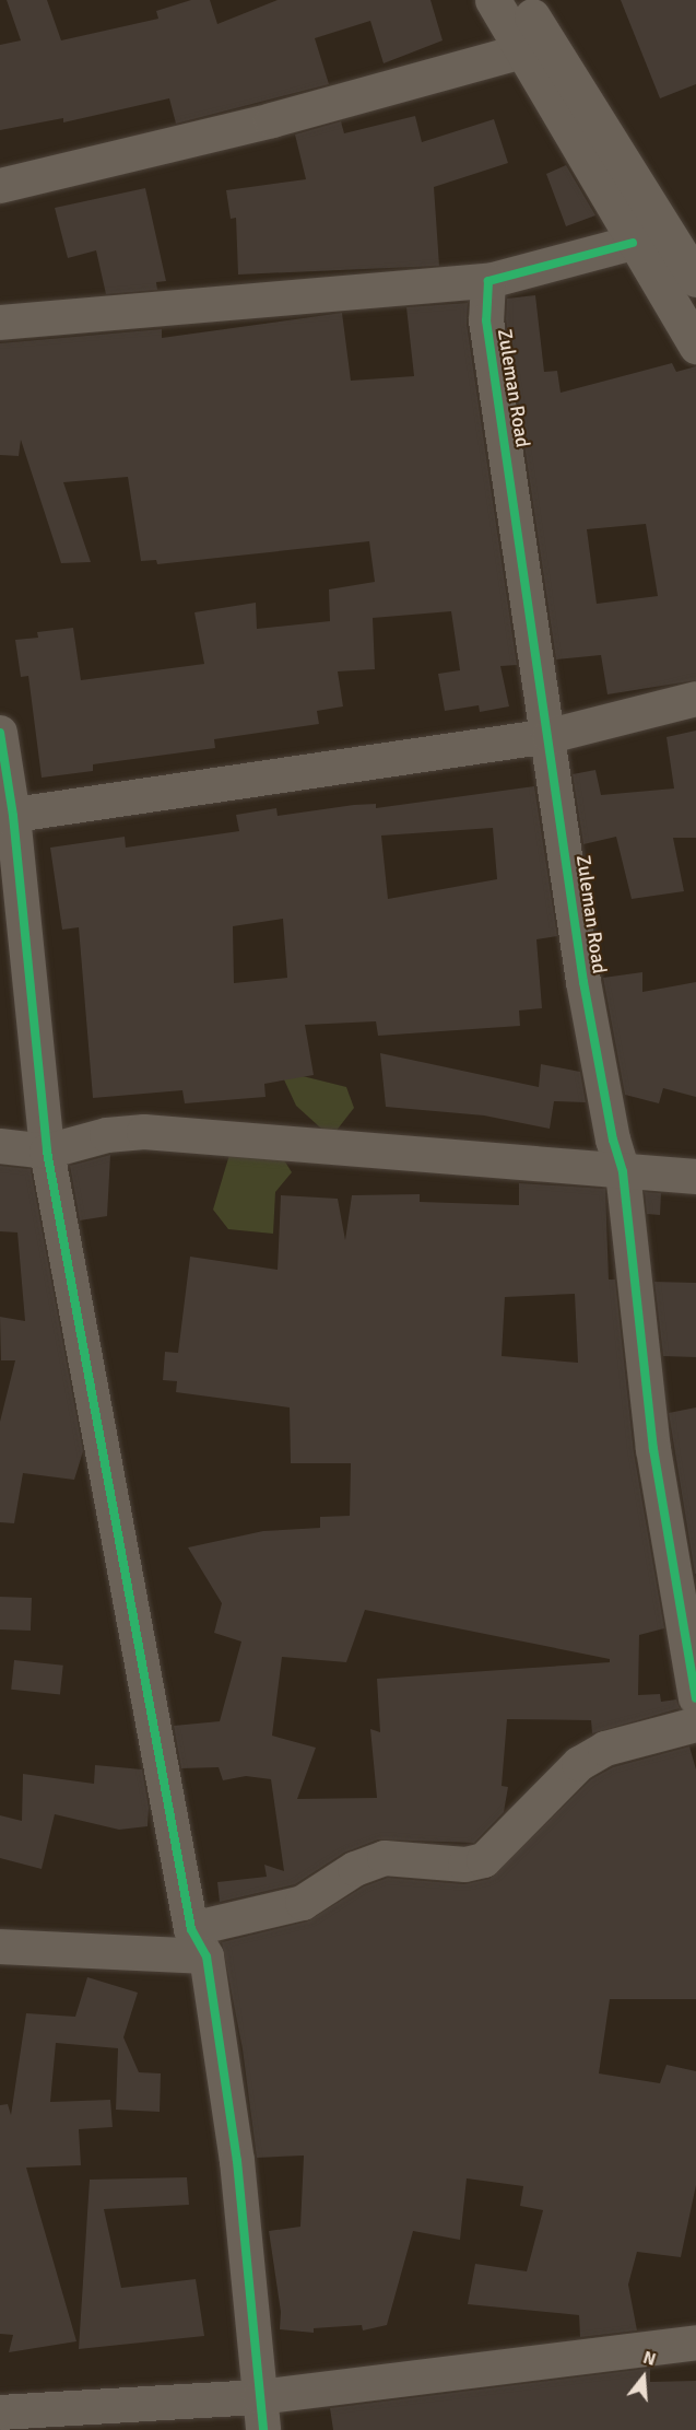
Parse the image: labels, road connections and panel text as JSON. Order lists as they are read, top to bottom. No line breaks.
{"streets":{"street":["Zuleman Road"]},"north":"top"}
